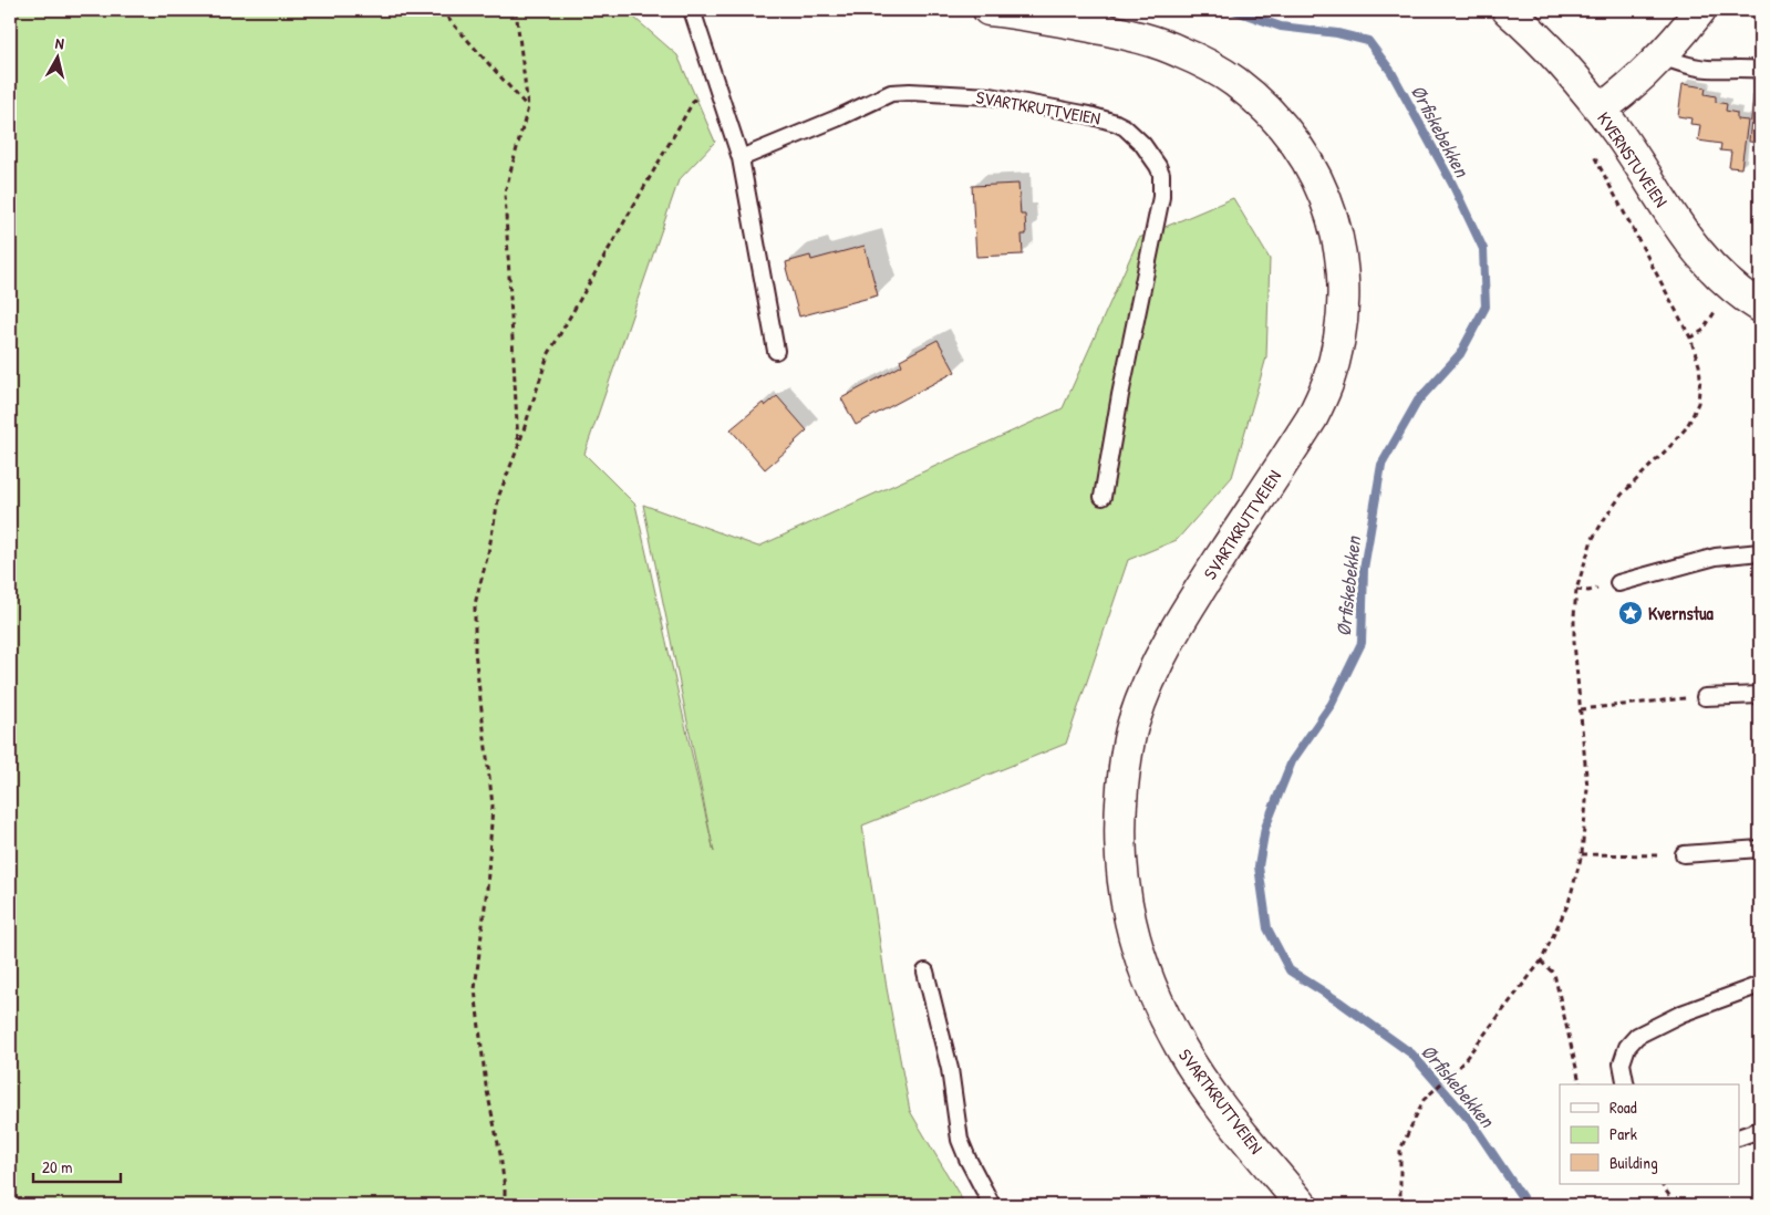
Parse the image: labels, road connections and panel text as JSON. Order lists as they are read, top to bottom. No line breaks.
{"streets":{"street":["SVARTKRUTTVEIEN","KVERNSTUVEIEN"]},"water":["Ørfiskebekken"],"places":{"place":["Kvernstua"]},"legend":["Road","Park","Building"],"scale_bar":"20 m","north":"top"}
